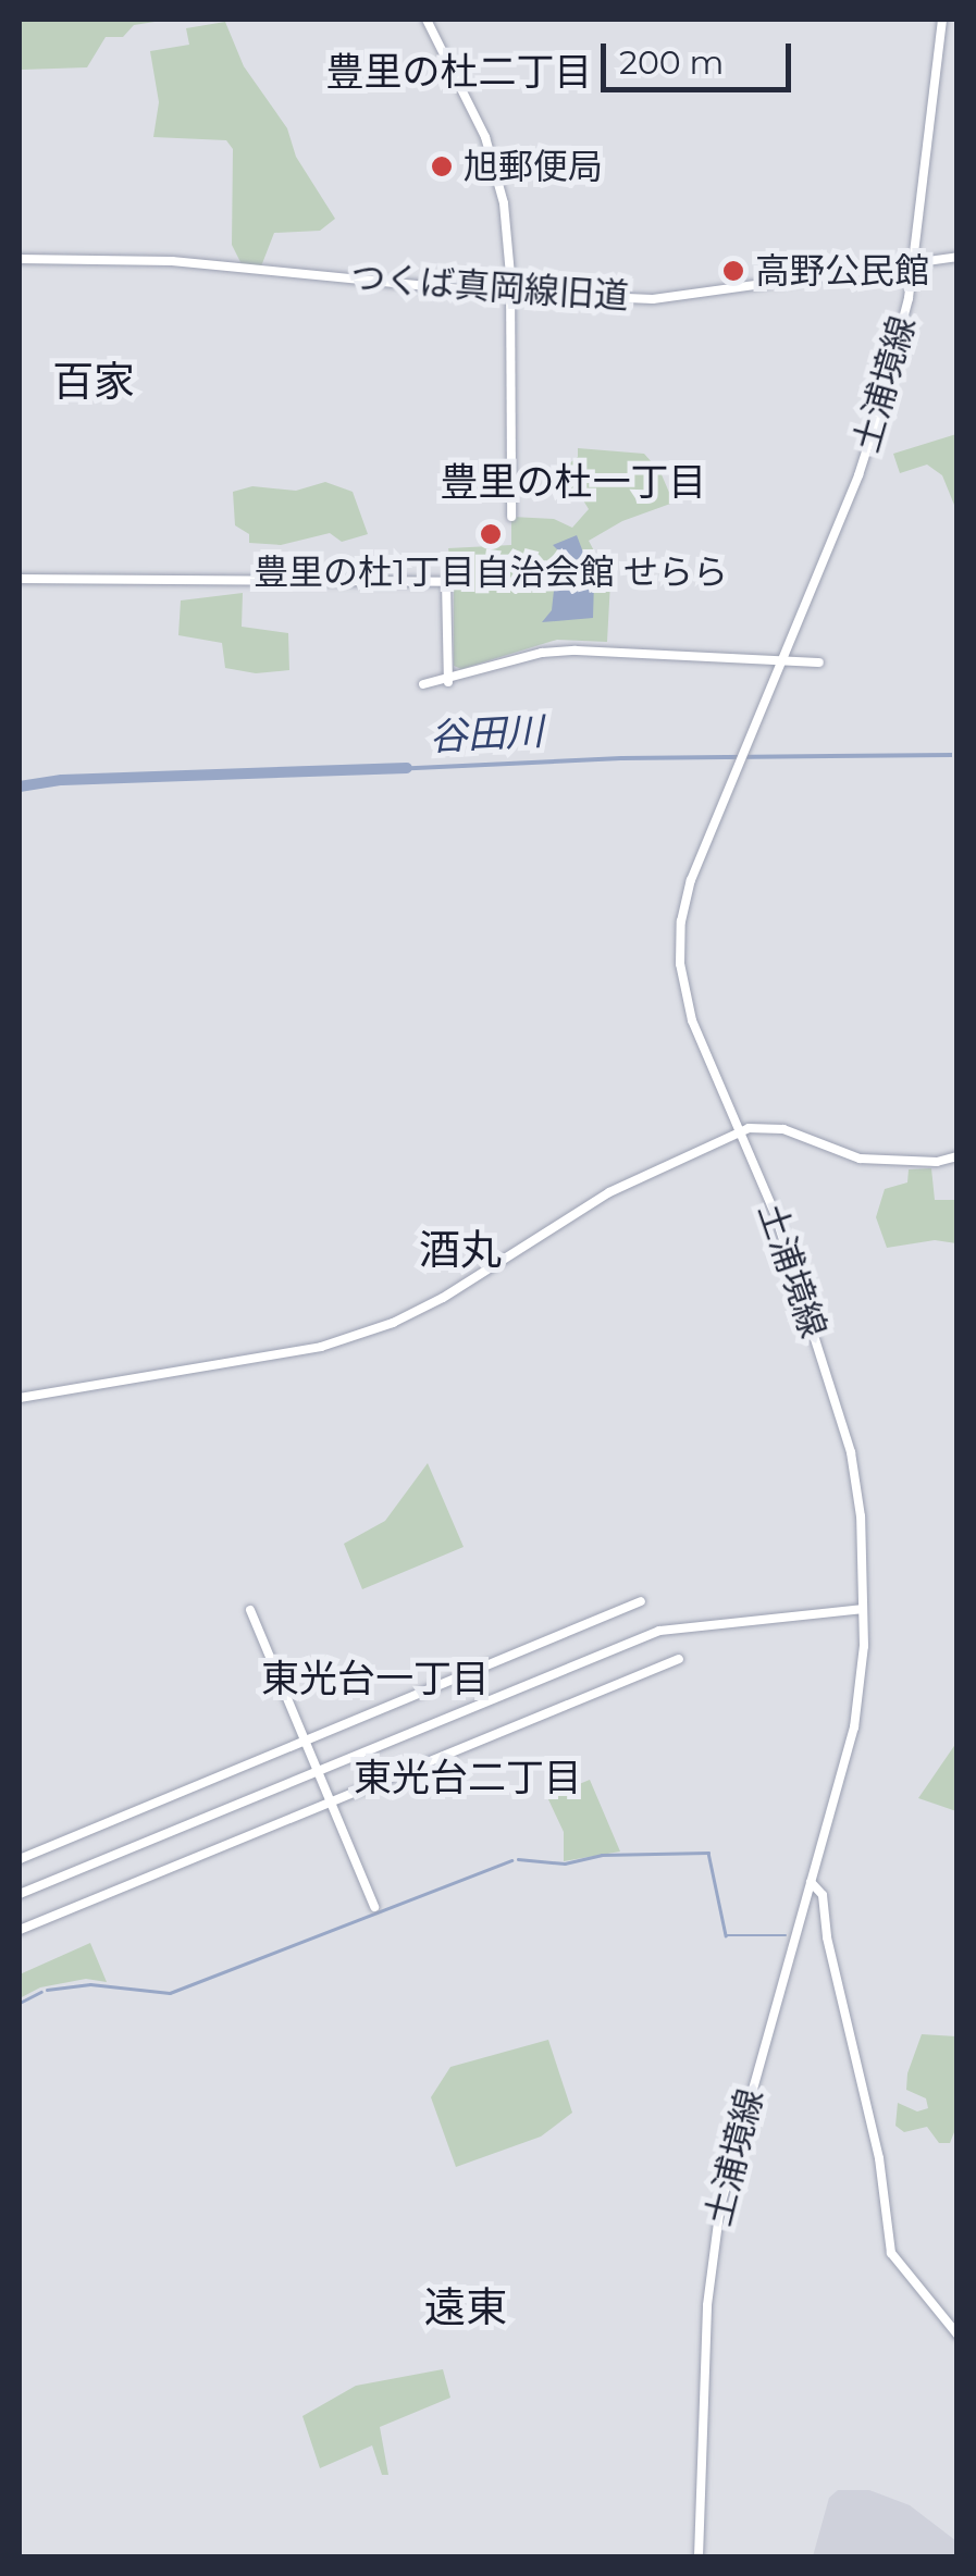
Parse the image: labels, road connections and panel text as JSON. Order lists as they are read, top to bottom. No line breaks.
{"streets":{"street":["つくば真岡線旧道","土浦境線"]},"crossings":[["つくば真岡線旧道","土浦境線"]],"districts":["豊里の杜二丁目","百家","豊里の杜一丁目","酒丸","東光台一丁目","東光台二丁目","遠東"],"water":["谷田川"],"places":["旭郵便局","高野公民館","豊里の杜1丁目自治会館 せらら"],"scale_bar":"200 m"}
